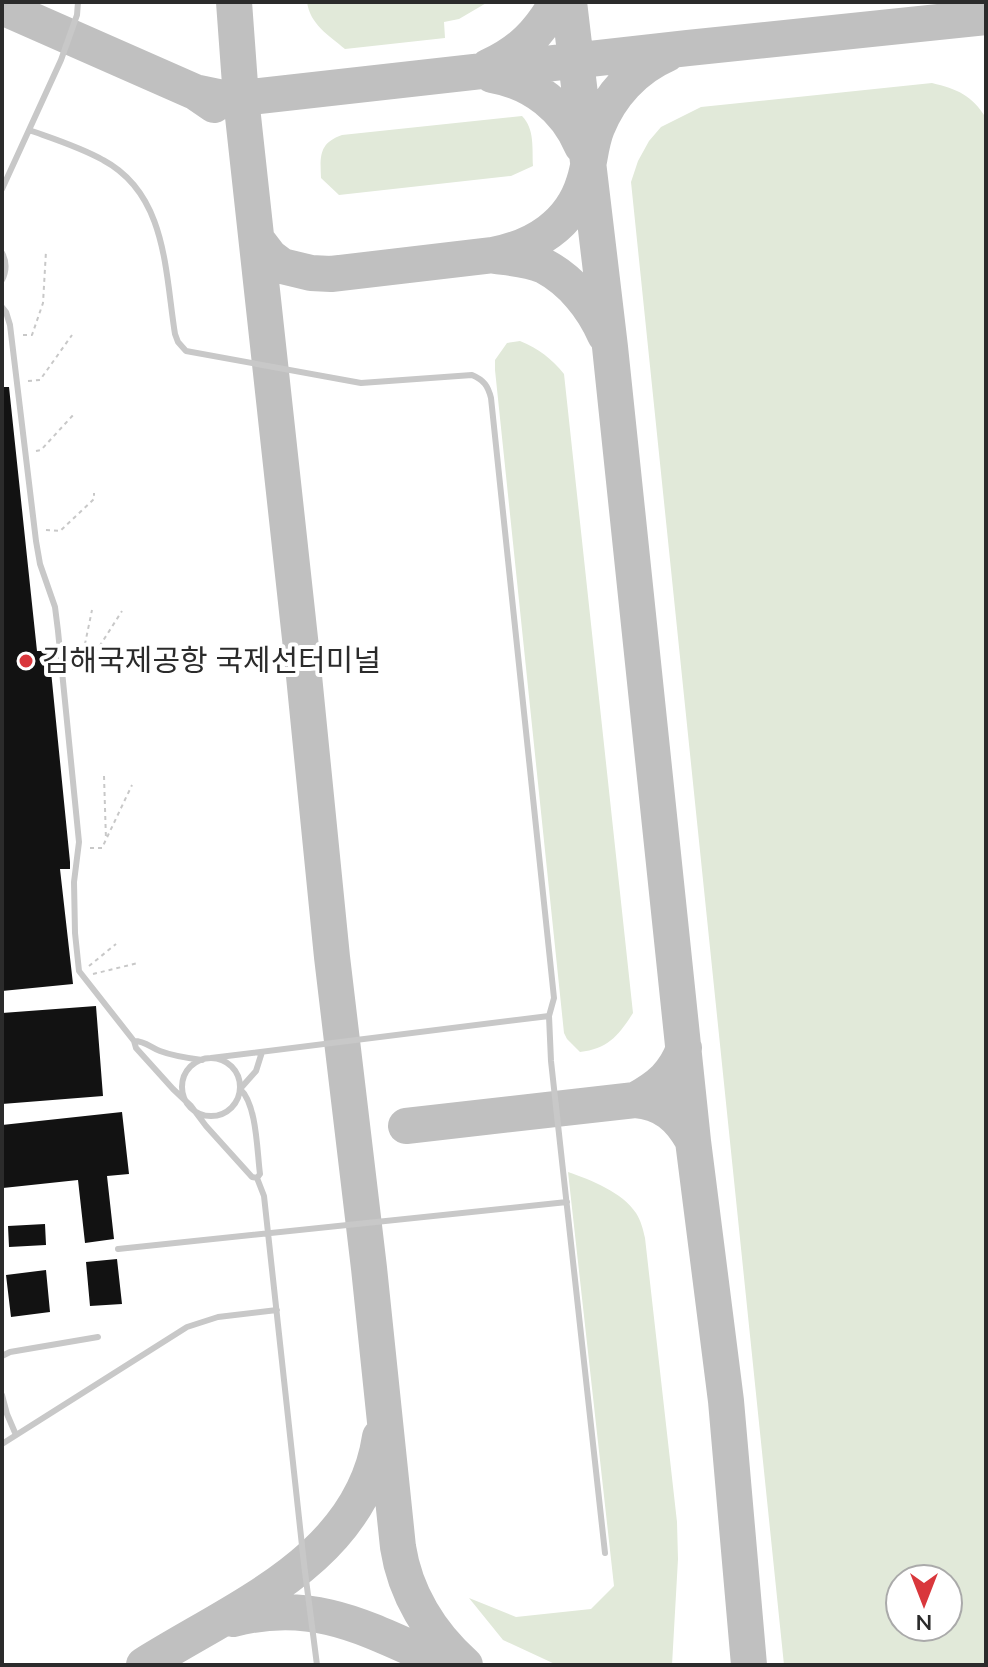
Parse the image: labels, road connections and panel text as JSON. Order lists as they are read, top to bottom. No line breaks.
{"places":["김해국제공항 국제선터미널"],"north":"bottom"}
